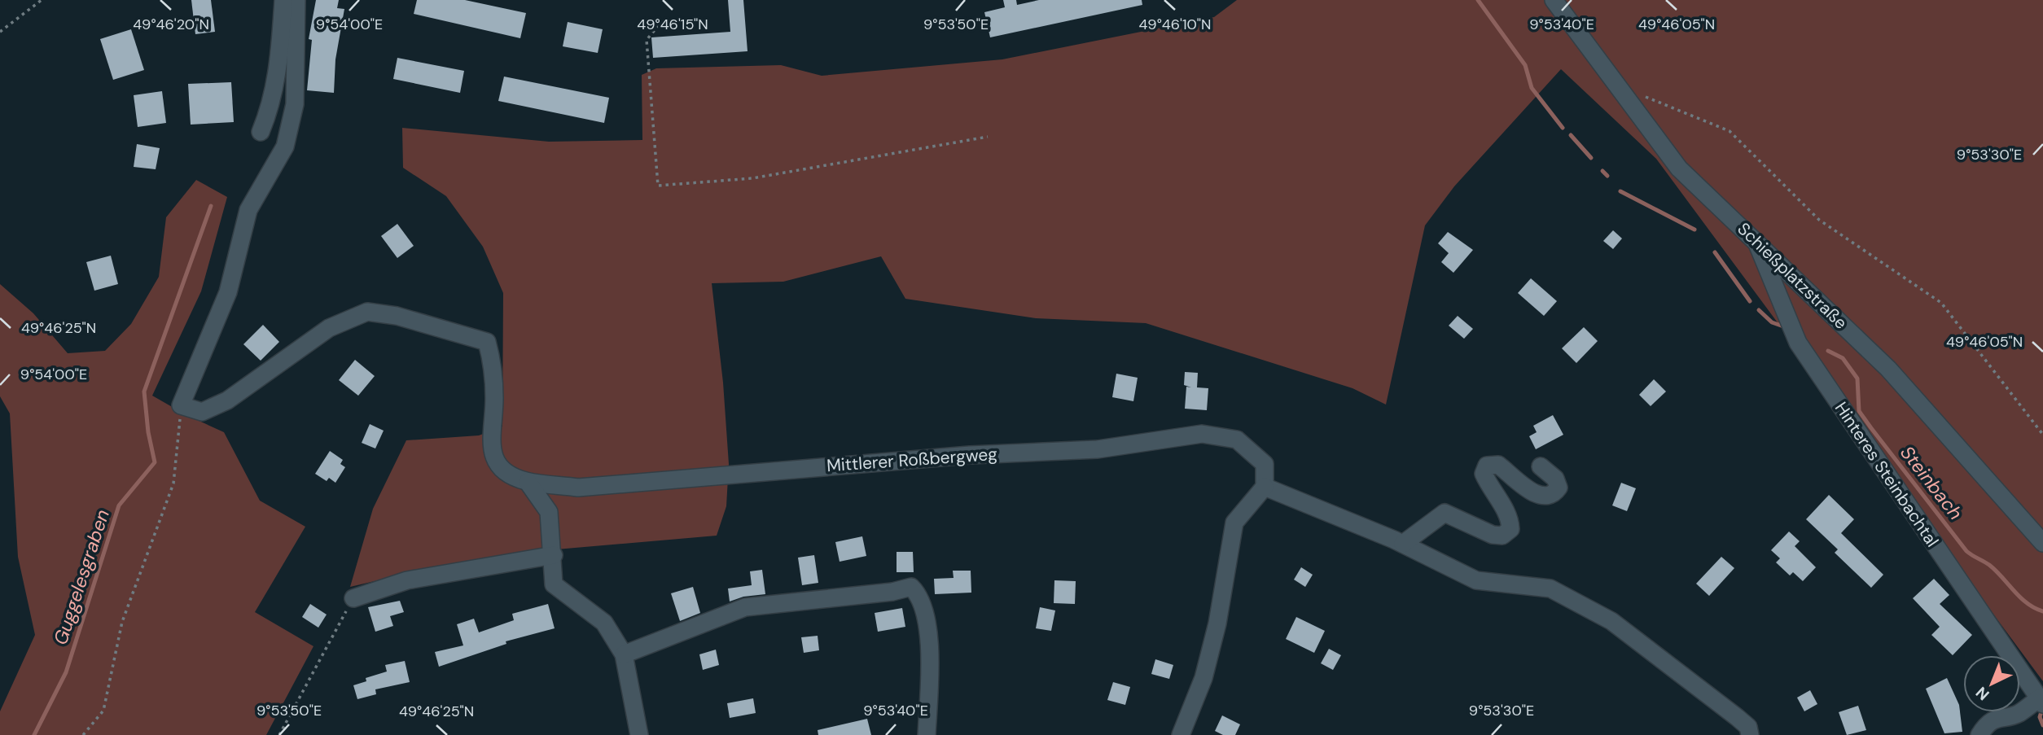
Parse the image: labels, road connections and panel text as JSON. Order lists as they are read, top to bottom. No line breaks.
{"streets":{"street":["Schießplatzstraße","Mittlerer Roßbergweg","Hinteres Steinbachtal"]},"crossings":[["Schießplatzstraße","Hinteres Steinbachtal"]],"water":["Steinbach","Guggelesgraben"],"north":"bottom left","coordinates":["49°46'05\"N","49°46'20\"N","49°46'15\"N","49°46'10\"N","9°54'00\"E","9°53'50\"E","9°53'40\"E","9°53'30\"E","49°46'25\"N"]}
